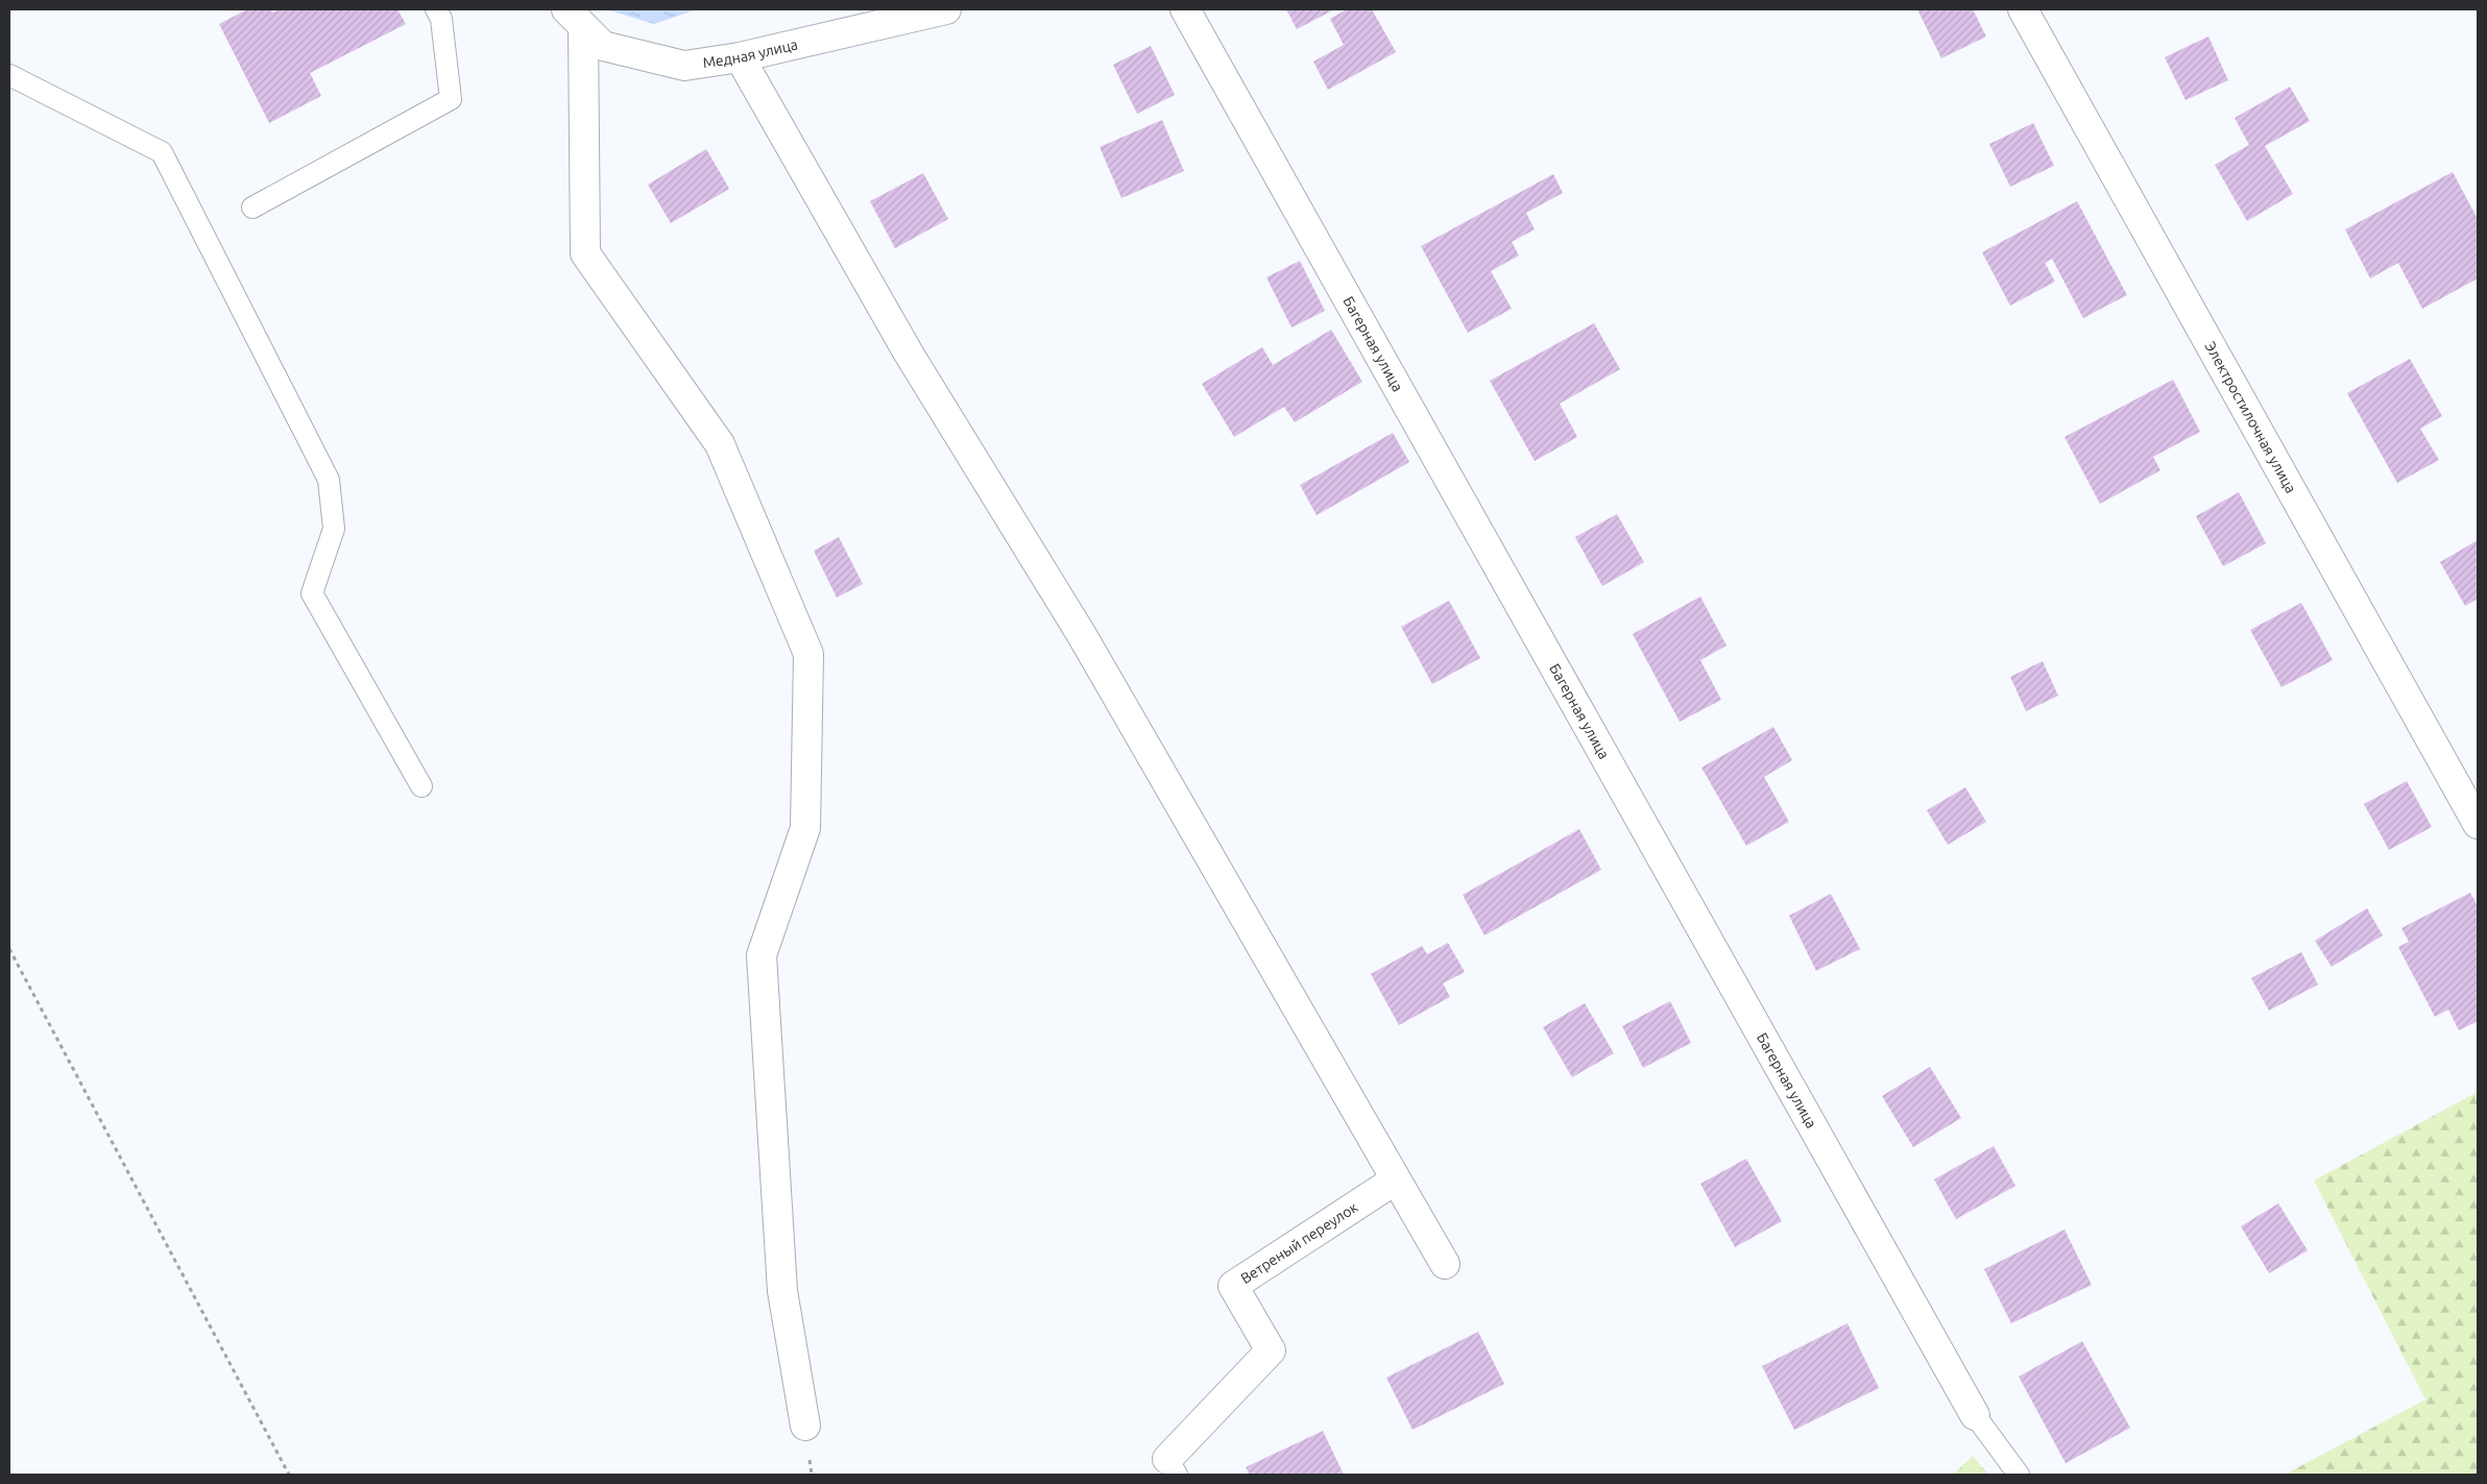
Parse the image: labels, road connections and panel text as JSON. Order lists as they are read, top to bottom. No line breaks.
{"streets":{"street":["Медная улица","Багерная улица","Электростилочная улица","Ветреный переулок"]}}
